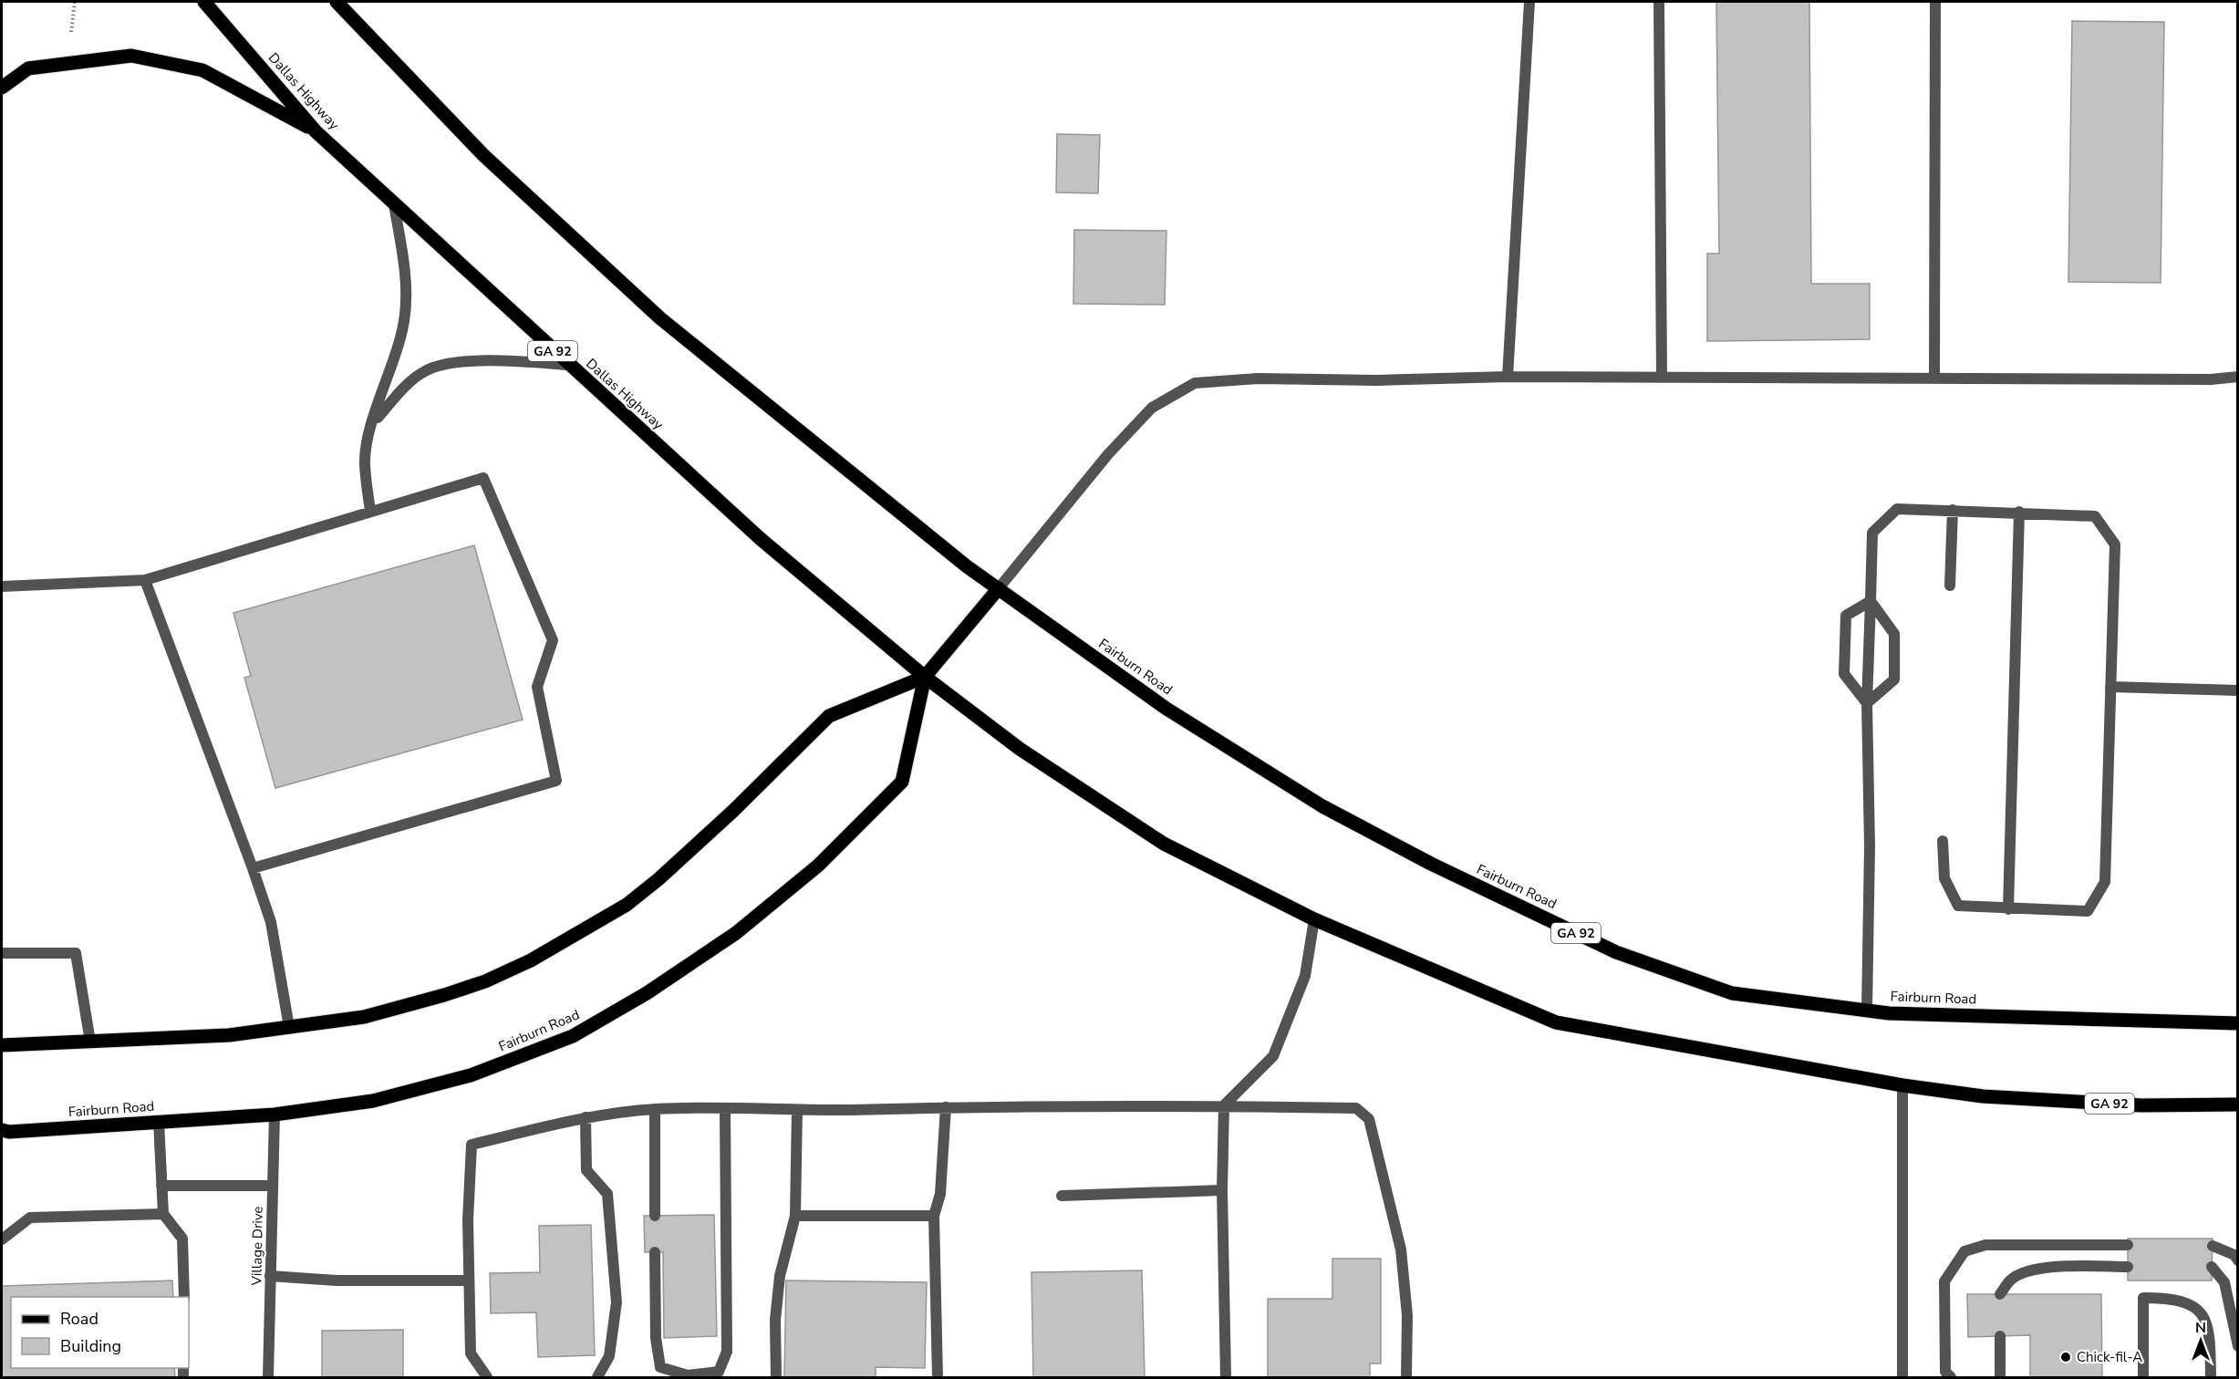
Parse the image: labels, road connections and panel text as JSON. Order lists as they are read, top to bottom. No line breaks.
{"streets":{"main road":["Dallas Highway","GA 92","Fairburn Road"],"street":["Village Drive"]},"crossings":[["Dallas Highway","GA 92"],["Dallas Highway","Fairburn Road"],["GA 92","Fairburn Road"],["Fairburn Road","Village Drive"]],"places":["Chick-fil-A"],"legend":["Road","Building"],"north":"top"}
